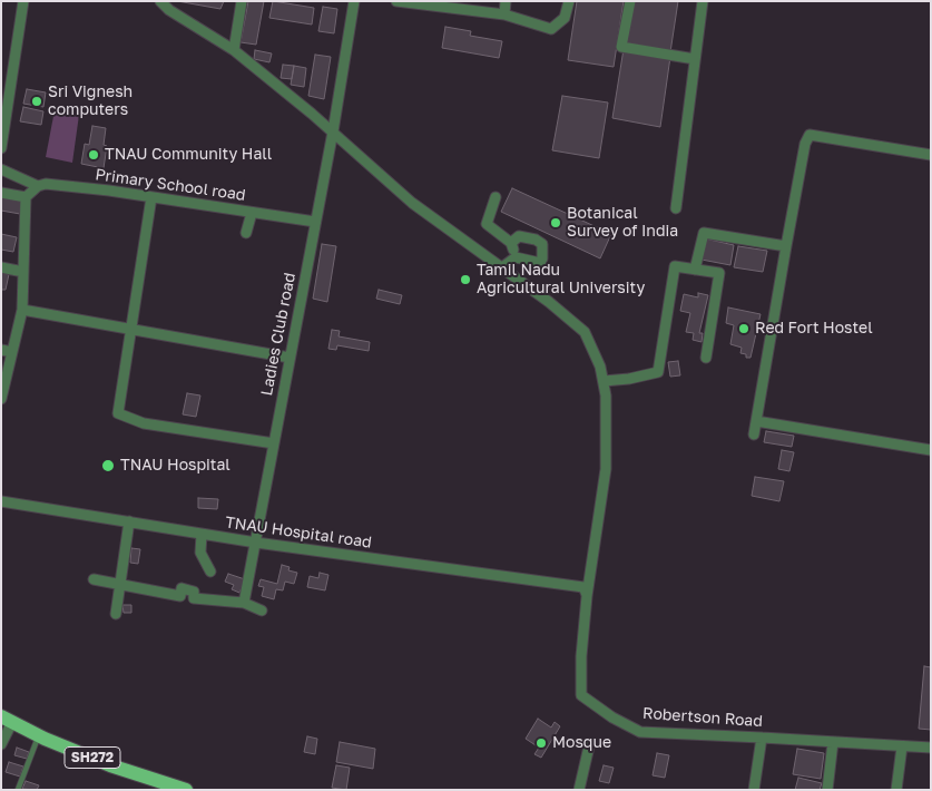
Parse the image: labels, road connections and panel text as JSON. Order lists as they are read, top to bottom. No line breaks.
{"streets":{"main road":["SH272"],"street":["Primary School road","Ladies Club road","TNAU Hospital road","Robertson Road"]},"crossings":[["Primary School road","Ladies Club road"],["Ladies Club road","TNAU Hospital road"],["TNAU Hospital road","Robertson Road"]],"places":["Sri Vignesh computers","TNAU Community Hall","Botanical Survey of India","Tamil Nadu Agricultural University","Red Fort Hostel","TNAU Hospital","Mosque"]}
